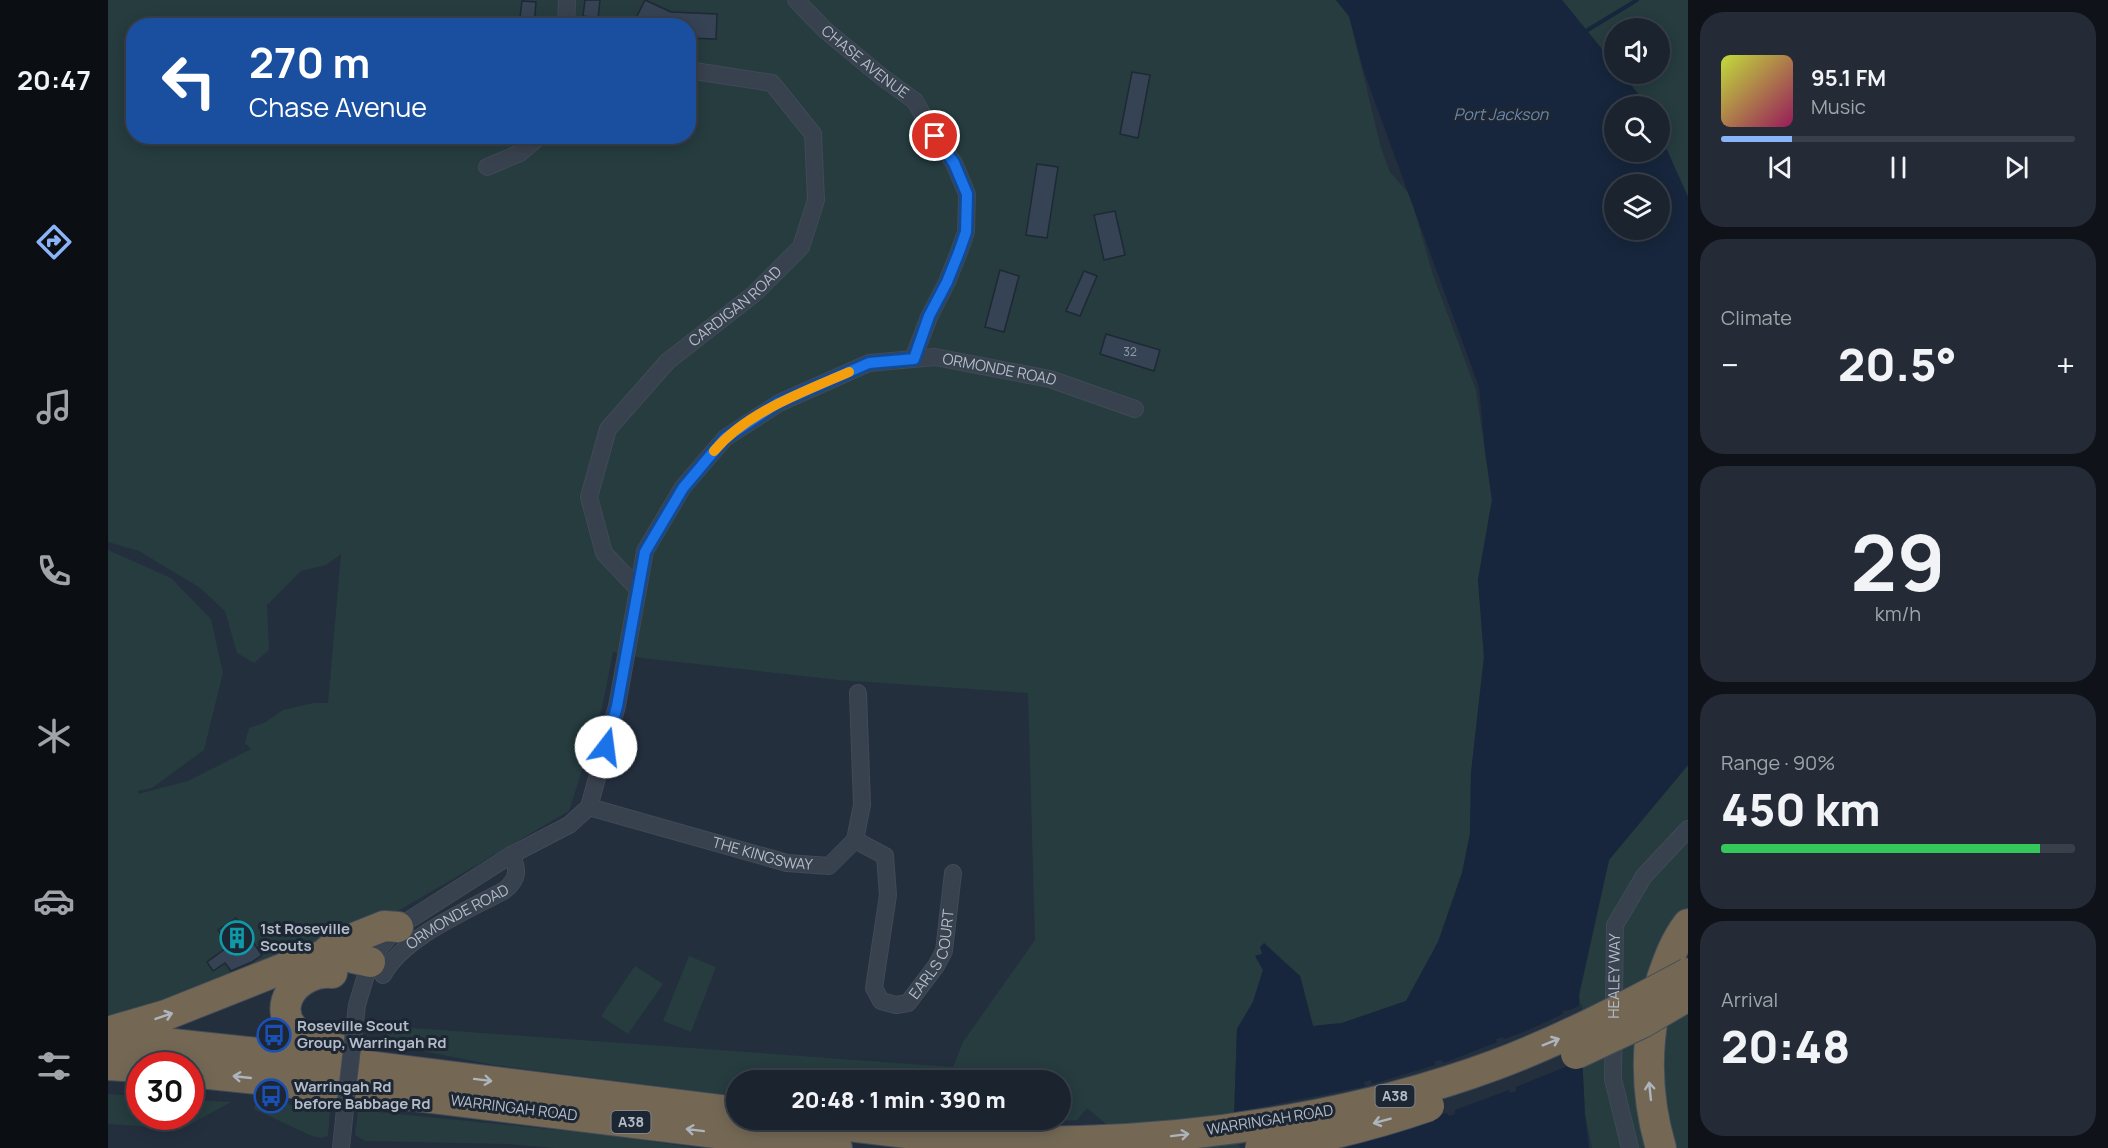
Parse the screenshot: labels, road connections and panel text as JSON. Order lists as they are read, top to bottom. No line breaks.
{"streets":{"highway":["A38","WARRINGAH ROAD"],"street":["CHASE AVENUE","CARDIGAN ROAD","ORMONDE ROAD","THE KINGSWAY","EARLS COURT","HEALEY WAY"]},"crossings":[["CHASE AVENUE","ORMONDE ROAD"],["CARDIGAN ROAD","ORMONDE ROAD"],["ORMONDE ROAD","THE KINGSWAY"],["THE KINGSWAY","EARLS COURT"]],"water":["Port Jackson"],"places":{"building":["1st Roseville Scouts"],"bus stop":["Roseville Scout Group, Warringah Rd","Warringah Rd before Babbage Rd"]},"house_numbers":["32"],"page":{"tabs":"20:47","turn":["270 m","Chase Avenue"],"song":["95.1 FM","Music"],"tile":["Climate",["29","km/h"],["Range · 90%","450 km"],["Arrival","20:48"]],"heat":["−","20.5°","+"],"limit":"30","trip":"20:48 · 1 min · 390 m"}}
